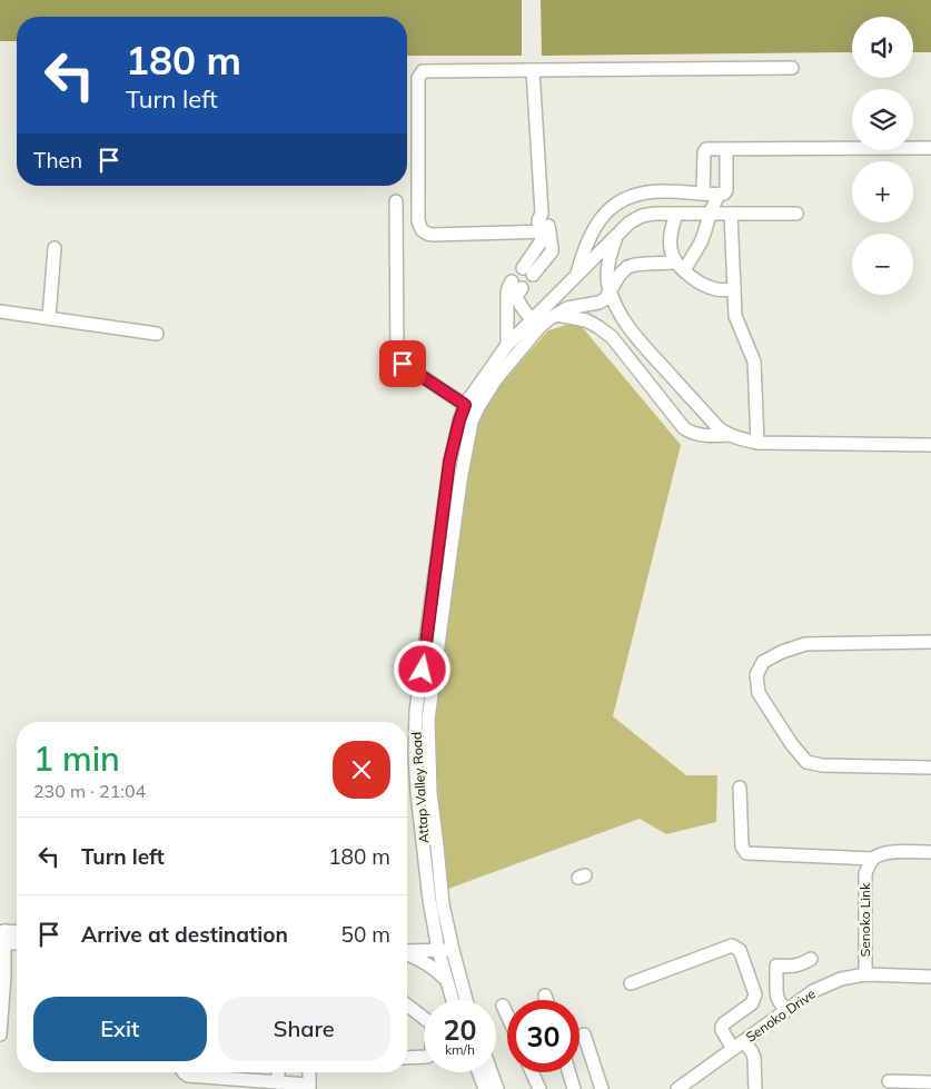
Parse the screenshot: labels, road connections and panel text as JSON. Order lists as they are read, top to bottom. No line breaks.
{"streets":{"street":["Attap Valley Road","Senoko Link","Senoko Drive"]},"crossings":[["Senoko Link","Senoko Drive"]],"page":{"map_buttons":["+","−"],"turn":["180 m","Turn left"],"then":"Then","heading":["1 min","230 m · 21:04"],"list":[{"name":"Turn left","value":"180 m"},{"name":"Arrive at destination","value":"50 m"}],"buttons":["Exit","Share"],"speed":"20 km/h","limit":"30"}}
